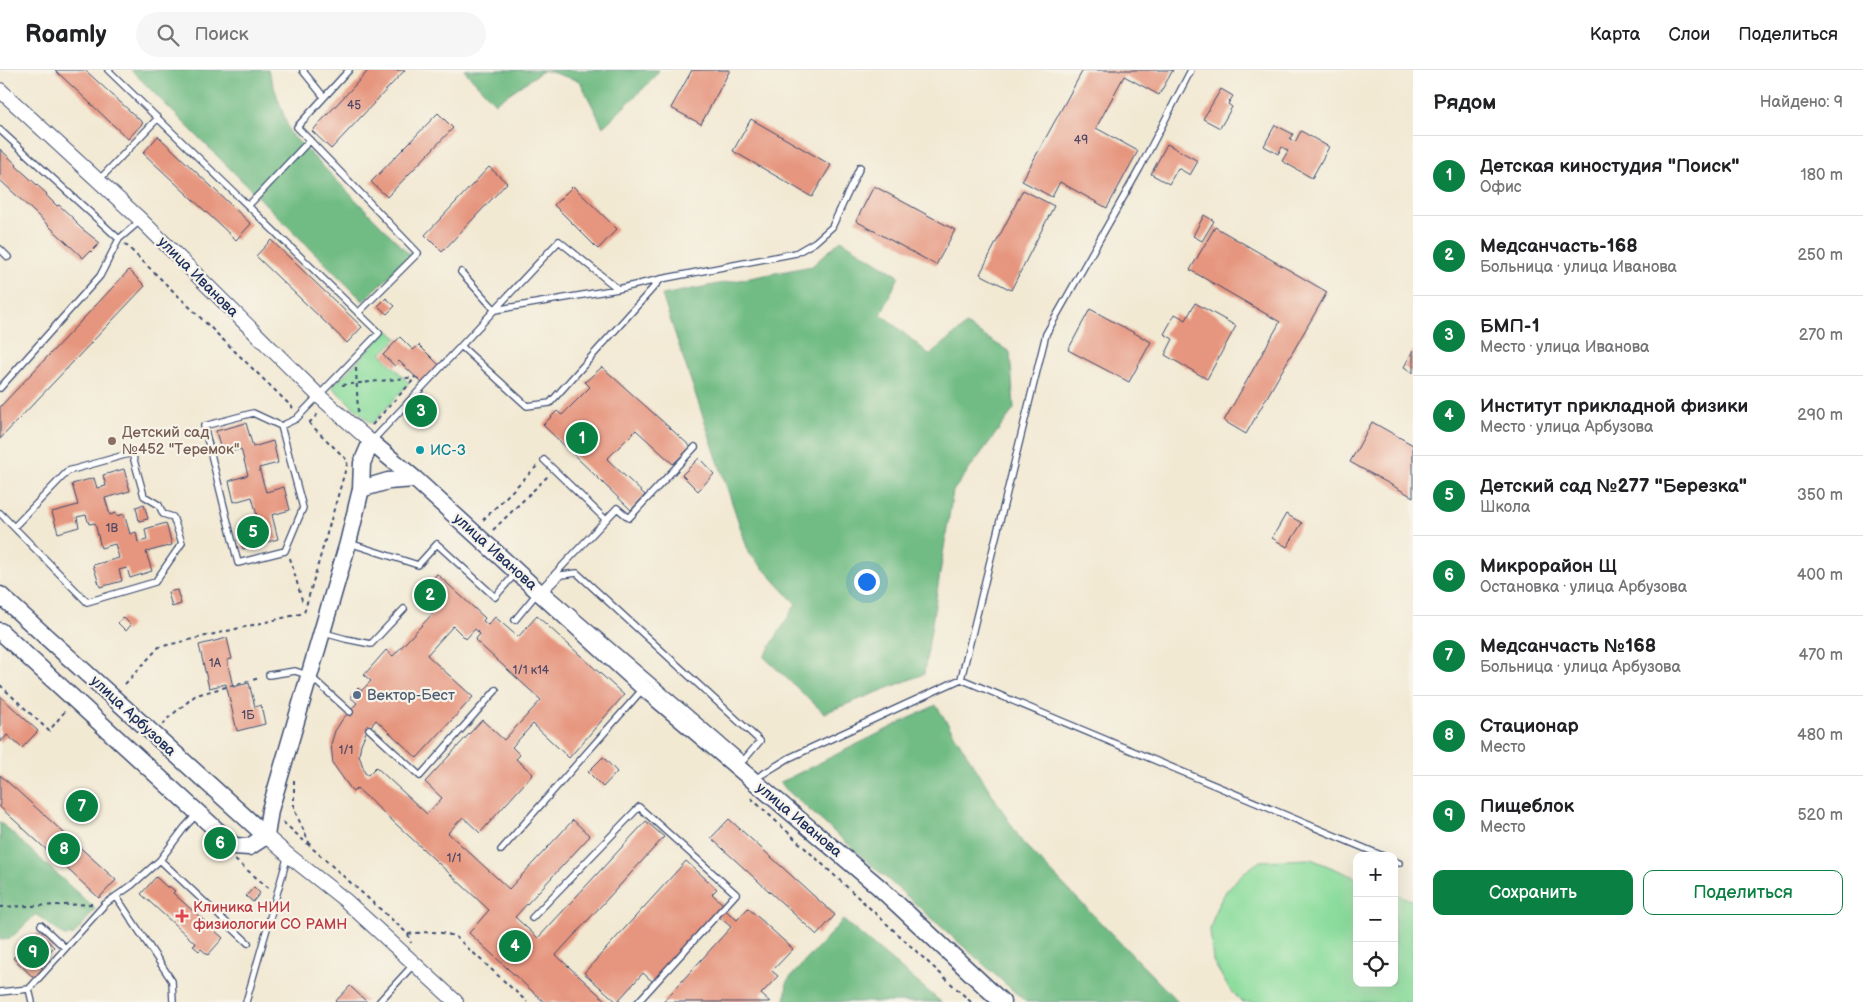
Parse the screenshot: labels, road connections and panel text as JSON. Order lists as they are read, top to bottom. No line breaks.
{"streets":{"main road":["улица Иванова","улица Арбузова"]},"places":{"other":["Детский сад №452 \"Теремок\"","ИС-3","Вектор-Бeст"],"health":["Клиника НИИ физиологии СО РАМН"]},"house_numbers":["45","49","1В","1А","1/1 к14","1Б","1/1","1/1"],"page":{"header":"Roamly","search":"Поиск","nav":["Карта","Слои","Поделиться"],"heading":["Рядом","Найдено: 9"],"list":[{"mark":"1","name":"Детская киностудия \"Поиск\"","note":"Офис","value":"180 m"},{"mark":"2","name":"Медсанчасть-168","note":"Больница · улица Иванова","value":"250 m"},{"mark":"3","name":"БМП-1","note":"Место · улица Иванова","value":"270 m"},{"mark":"4","name":"Институт прикладной физики","note":"Место · улица Арбузова","value":"290 m"},{"mark":"5","name":"Детский сад №277 \"Березка\"","note":"Школа","value":"350 m"},{"mark":"6","name":"Микрорайон Щ","note":"Остановка · улица Арбузова","value":"400 m"},{"mark":"7","name":"Медсанчасть №168","note":"Больница · улица Арбузова","value":"470 m"},{"mark":"8","name":"Стационар","note":"Место","value":"480 m"},{"mark":"9","name":"Пищеблок","note":"Место","value":"520 m"}],"pins":["3","1","5","2","7","6","8","4","9"],"map_buttons":["+","−"],"buttons":["Сохранить","Поделиться"]}}
